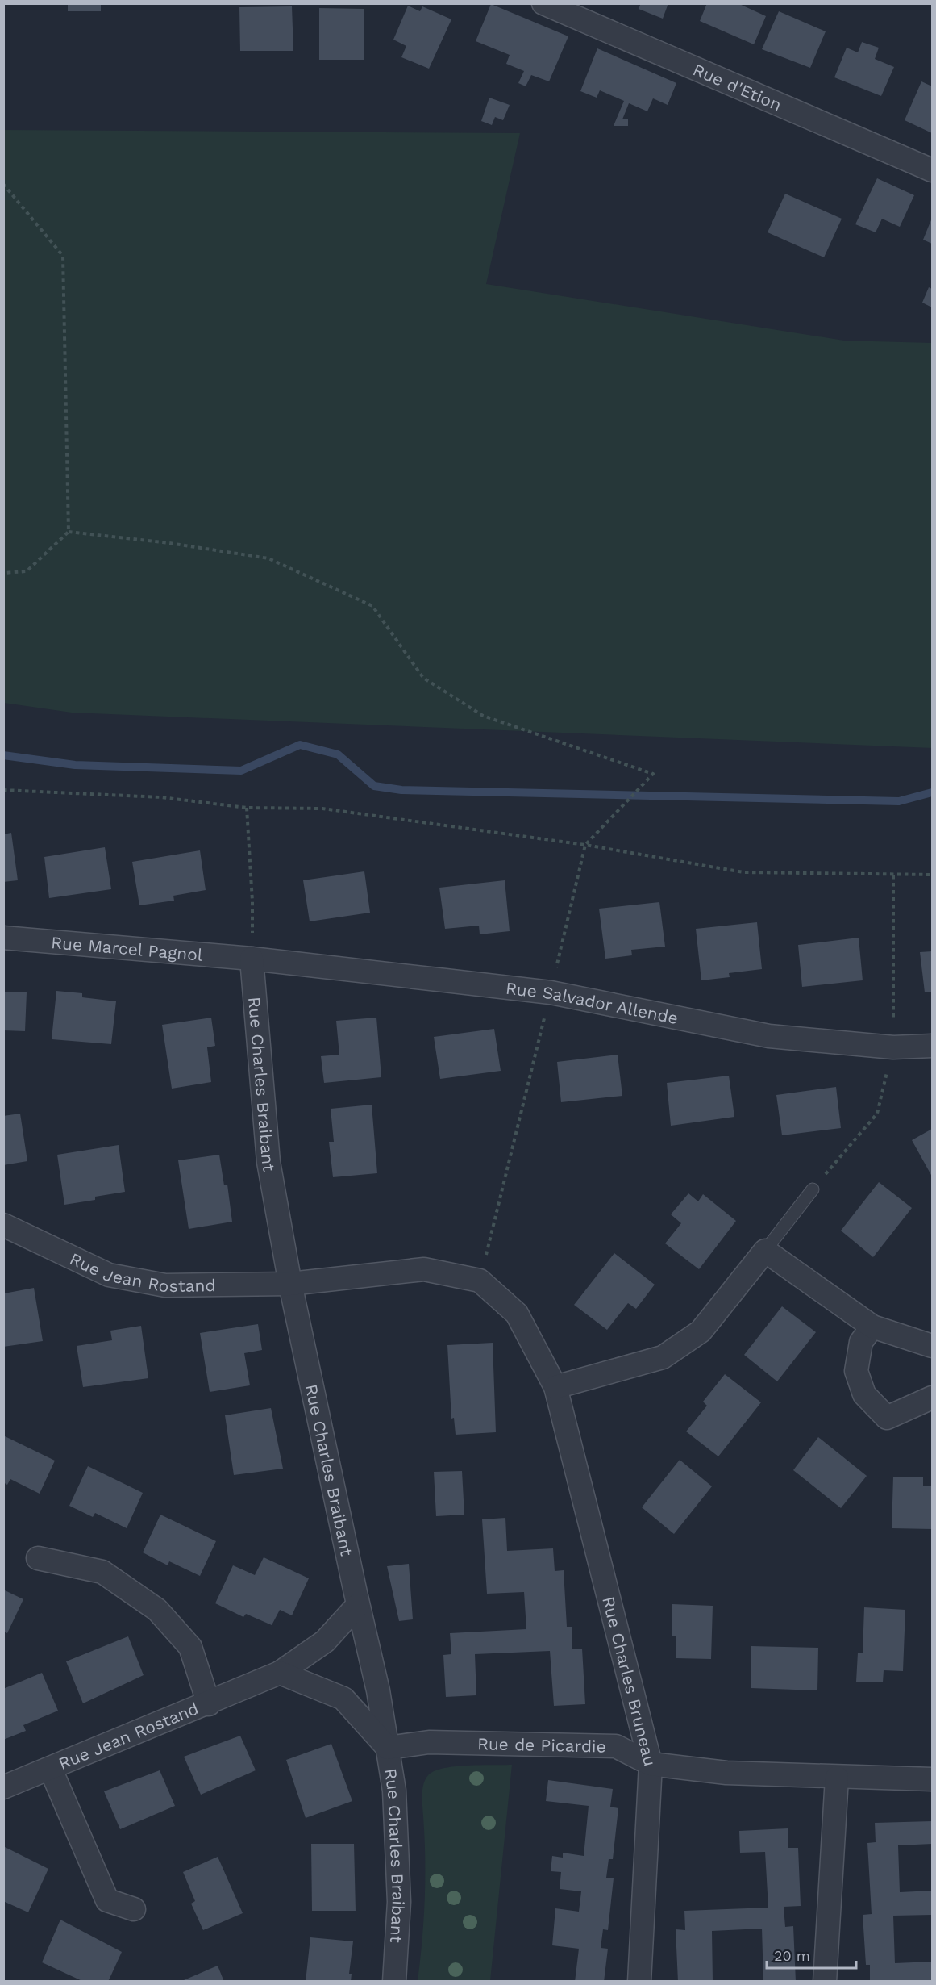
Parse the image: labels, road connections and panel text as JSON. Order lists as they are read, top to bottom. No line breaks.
{"streets":{"street":["Rue d'Etion","Rue Marcel Pagnol","Rue Salvador Allende","Rue Charles Braibant","Rue Jean Rostand","Rue Charles Bruneau","Rue de Picardie"]},"crossings":[["Rue Marcel Pagnol","Rue Salvador Allende"],["Rue Marcel Pagnol","Rue Charles Braibant"],["Rue Salvador Allende","Rue Charles Braibant"],["Rue Charles Braibant","Rue Jean Rostand"],["Rue Charles Braibant","Rue de Picardie"],["Rue Charles Bruneau","Rue de Picardie"]],"scale_bar":"20 m"}
